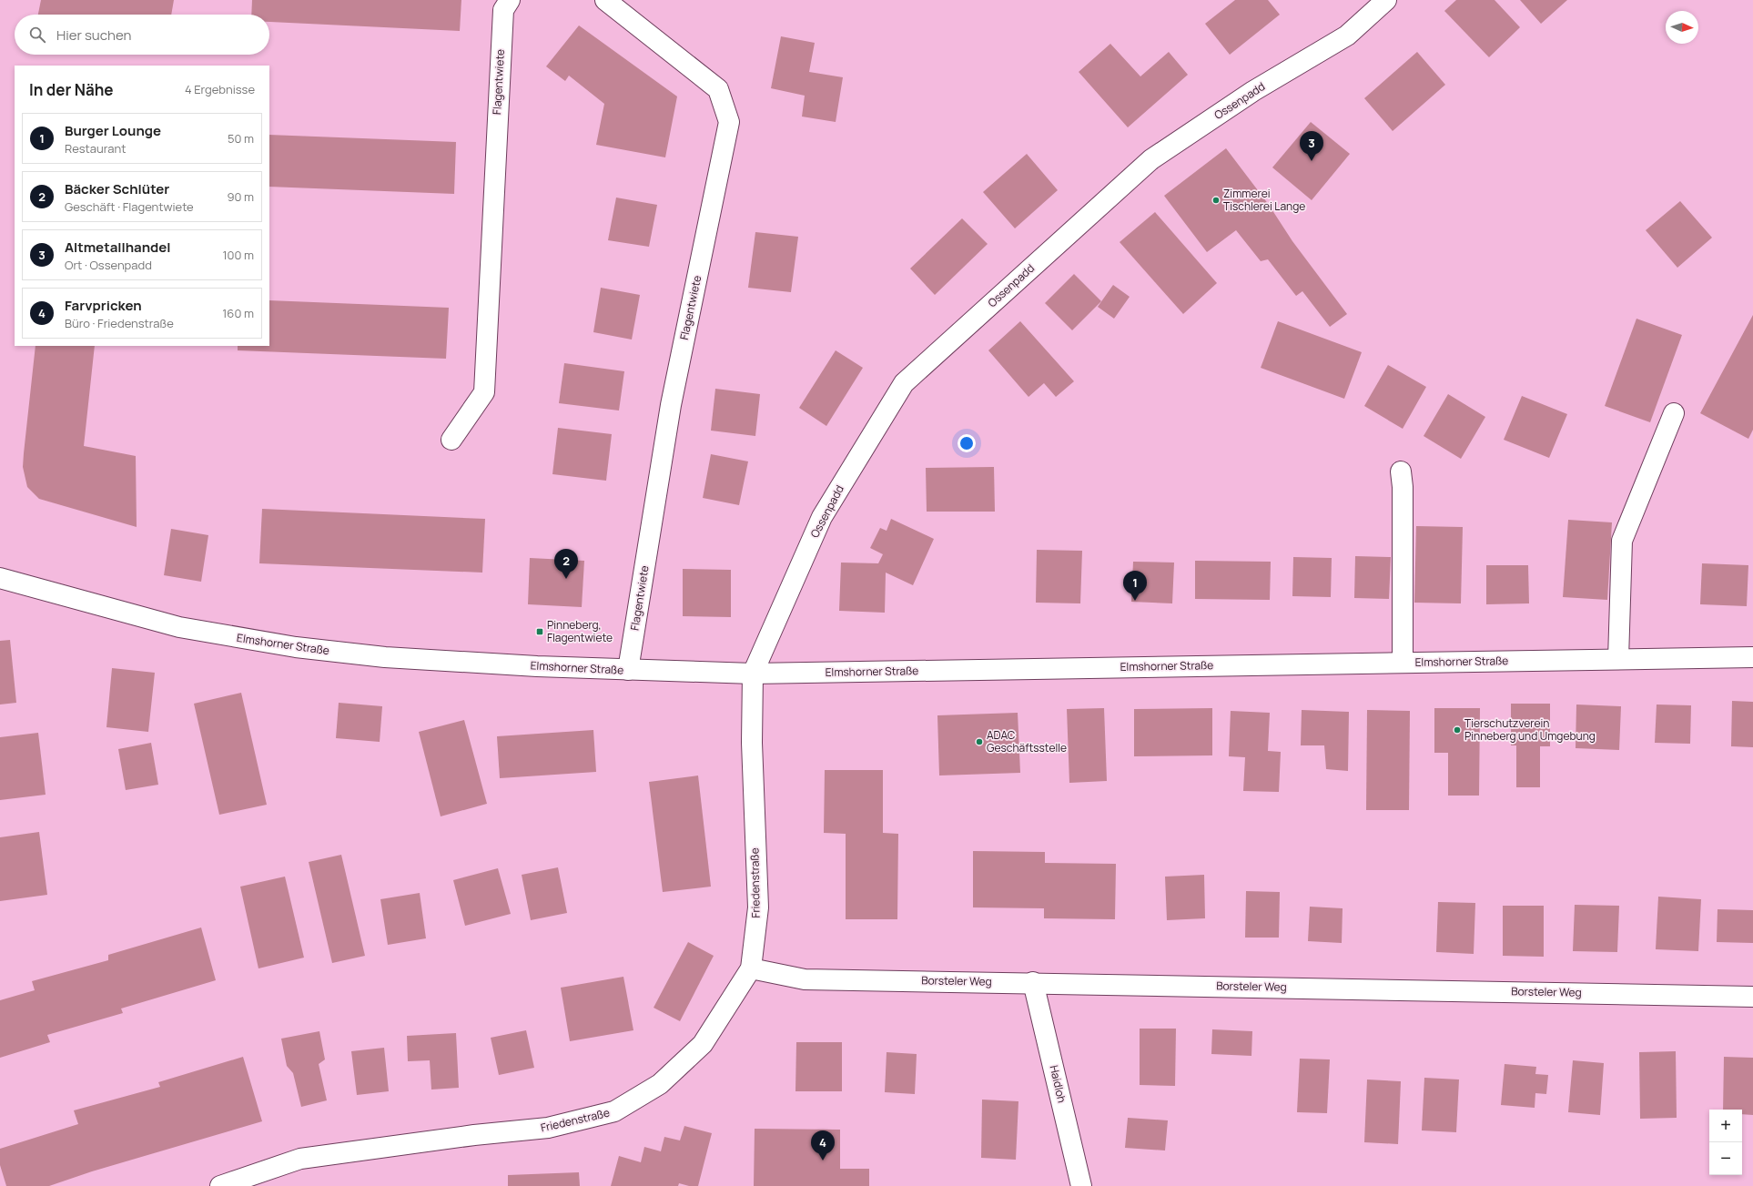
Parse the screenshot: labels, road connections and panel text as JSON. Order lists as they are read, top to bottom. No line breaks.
{"streets":{"street":["Flagentwiete","Ossenpadd","Elmshorner Straße","Friedenstraße","Borsteler Weg","Haidloh"]},"crossings":[["Flagentwiete","Elmshorner Straße"],["Ossenpadd","Elmshorner Straße"],["Ossenpadd","Friedenstraße"],["Elmshorner Straße","Friedenstraße"],["Friedenstraße","Borsteler Weg"],["Borsteler Weg","Haidloh"]],"places":{"other":["Zimmerei Tischlerei Lange","Tierschutzverein Pinneberg und Umgebung","ADAC Geschäftsstelle"],"transit":["Pinneberg, Flagentwiete"]},"north":"right","page":{"search":"Hier suchen","heading":["In der Nähe","4 Ergebnisse"],"list":[{"mark":"1","name":"Burger Lounge","note":"Restaurant","value":"50 m"},{"mark":"2","name":"Bäcker Schlüter","note":"Geschäft · Flagentwiete","value":"90 m"},{"mark":"3","name":"Altmetallhandel","note":"Ort · Ossenpadd","value":"100 m"},{"mark":"4","name":"Farvpricken","note":"Büro · Friedenstraße","value":"160 m"}],"pins":["3","2","1","4"],"map_buttons":["+","−"]}}
